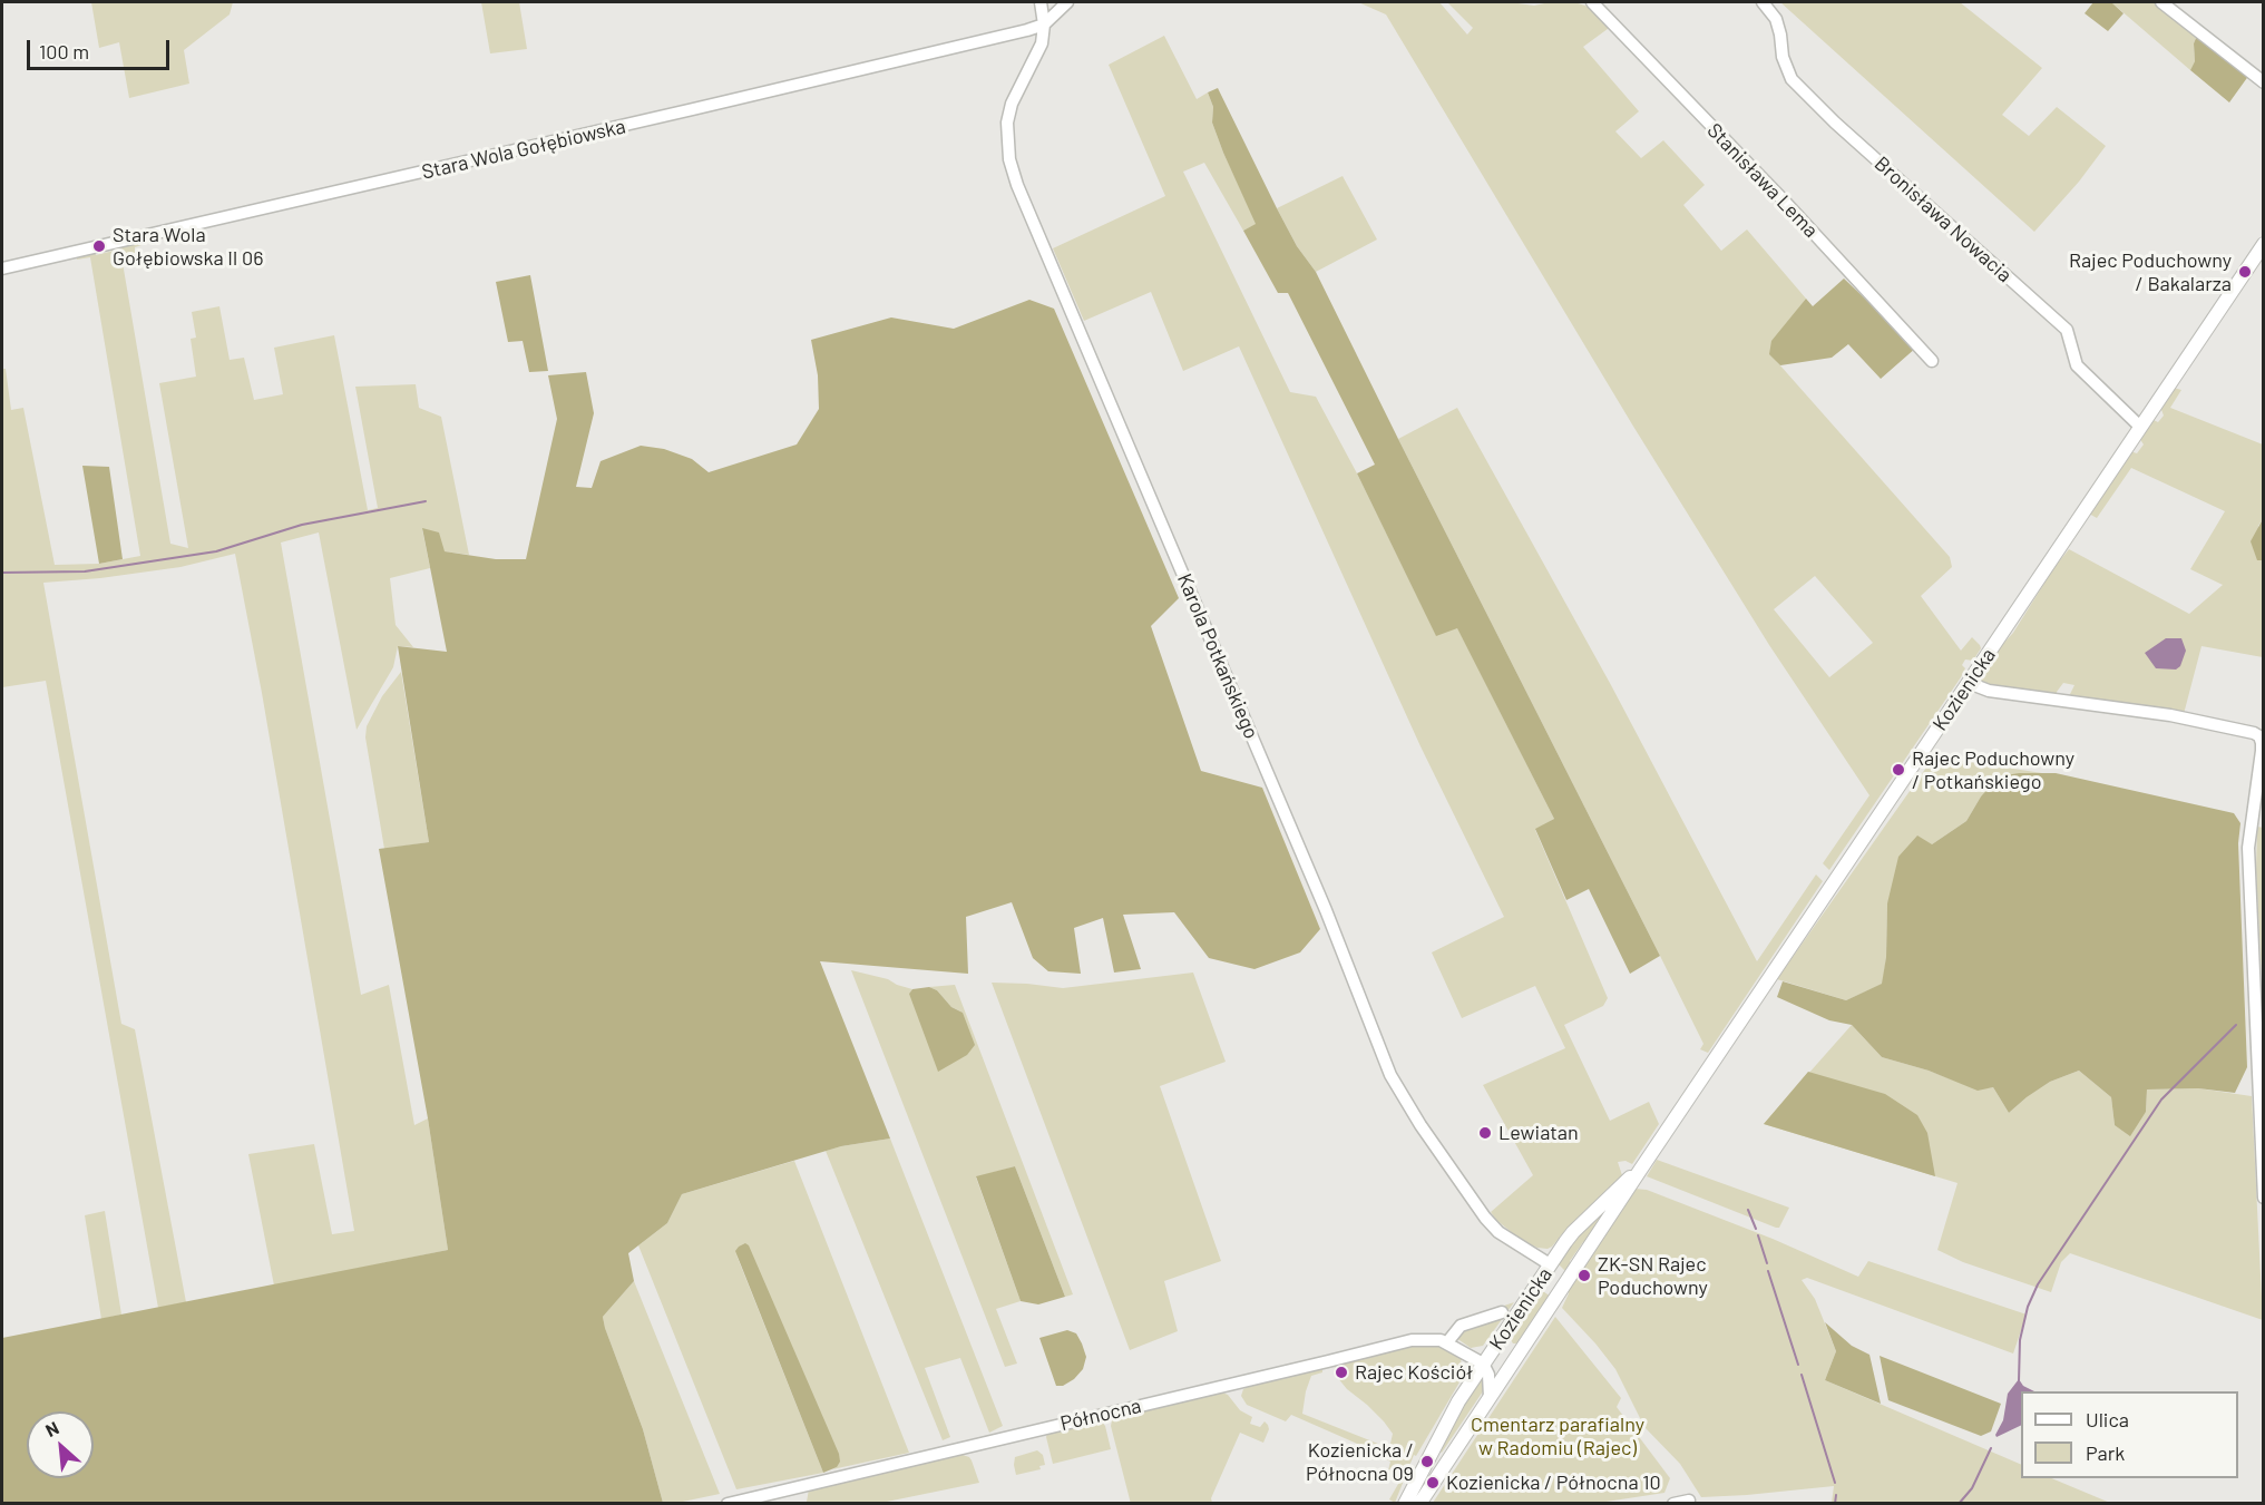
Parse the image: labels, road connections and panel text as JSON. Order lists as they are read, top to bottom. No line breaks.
{"streets":{"main road":["Kozienicka"],"street":["Stara Wola Gołębiowska","Stanisława Lema","Bronisława Nowacia","Karola Potkańskiego","Północna"]},"crossings":[["Stara Wola Gołębiowska","Karola Potkańskiego"],["Bronisława Nowacia","Kozienicka"],["Karola Potkańskiego","Kozienicka"],["Kozienicka","Północna"]],"parks":["Cmentarz parafialny w Radomiu (Rajec)"],"places":["Stara Wola Gołębiowska II 06","Rajec Poduchowny / Bakalarza","Rajec Poduchowny / Potkańskiego","Lewiatan","ZK-SN Rajec Poduchowny","Rajec Kościół","Kozienicka / Północna 09","Kozienicka / Północna 10"],"legend":["Ulica","Park"],"scale_bar":"100 m","north":"top left"}
